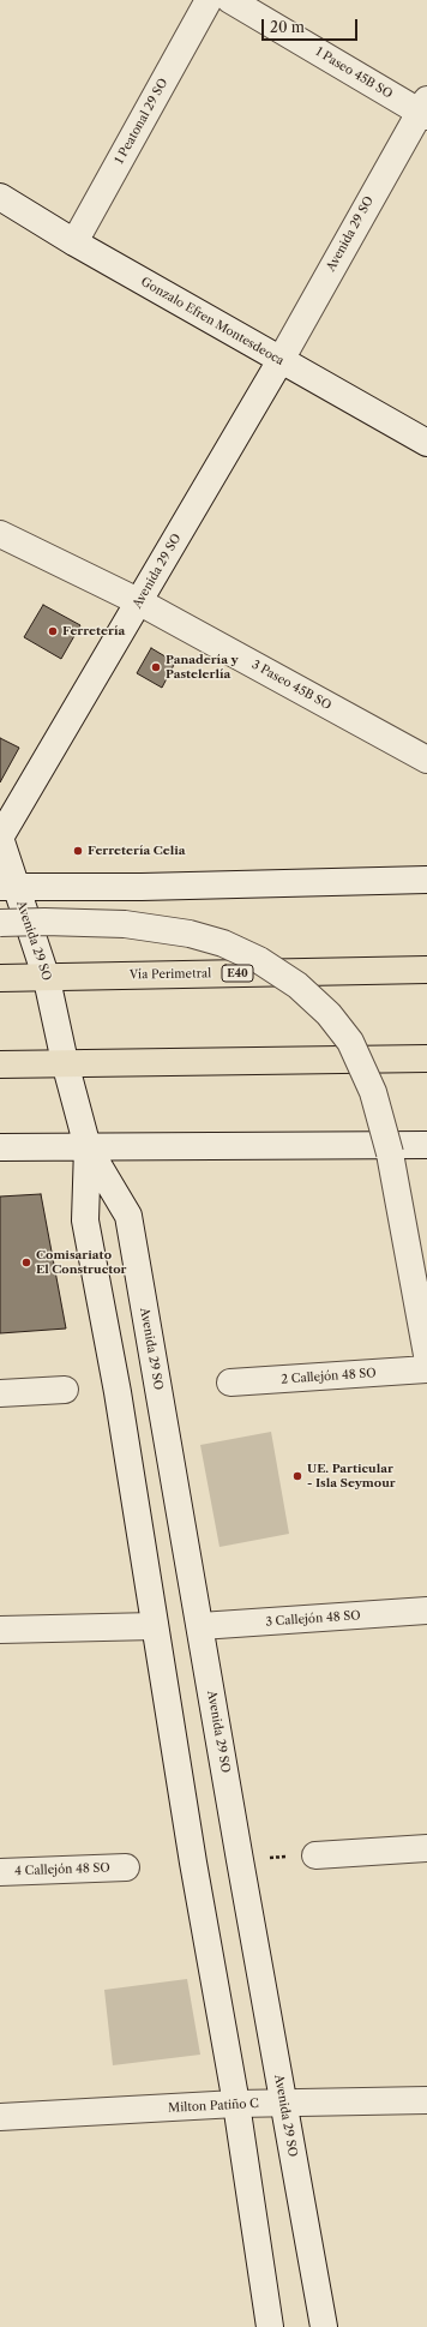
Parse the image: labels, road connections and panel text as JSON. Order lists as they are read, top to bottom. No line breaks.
{"streets":{"highway":["E40","Vía Perimetral"],"street":["1 Paseo 45B SO","1 Peatonal 29 SO","Avenida 29 SO","Gonzalo Efren Montesdeoca","3 Paseo 45B SO","2 Callejón 48 SO","3 Callejón 48 SO","4 Callejón 48 SO","Milton Patiño C"]},"crossings":[["1 Paseo 45B SO","Avenida 29 SO"],["1 Peatonal 29 SO","Gonzalo Efren Montesdeoca"],["Avenida 29 SO","Gonzalo Efren Montesdeoca"],["Avenida 29 SO","3 Paseo 45B SO"],["Avenida 29 SO","Vía Perimetral"],["Avenida 29 SO","3 Callejón 48 SO"],["Avenida 29 SO","Milton Patiño C"]],"places":["Ferretería","Panadería y Pastelerlía","Ferretería Celia","Comisariato El Constructor","UE. Particular - Isla Seymour"],"scale_bar":"20 m"}
